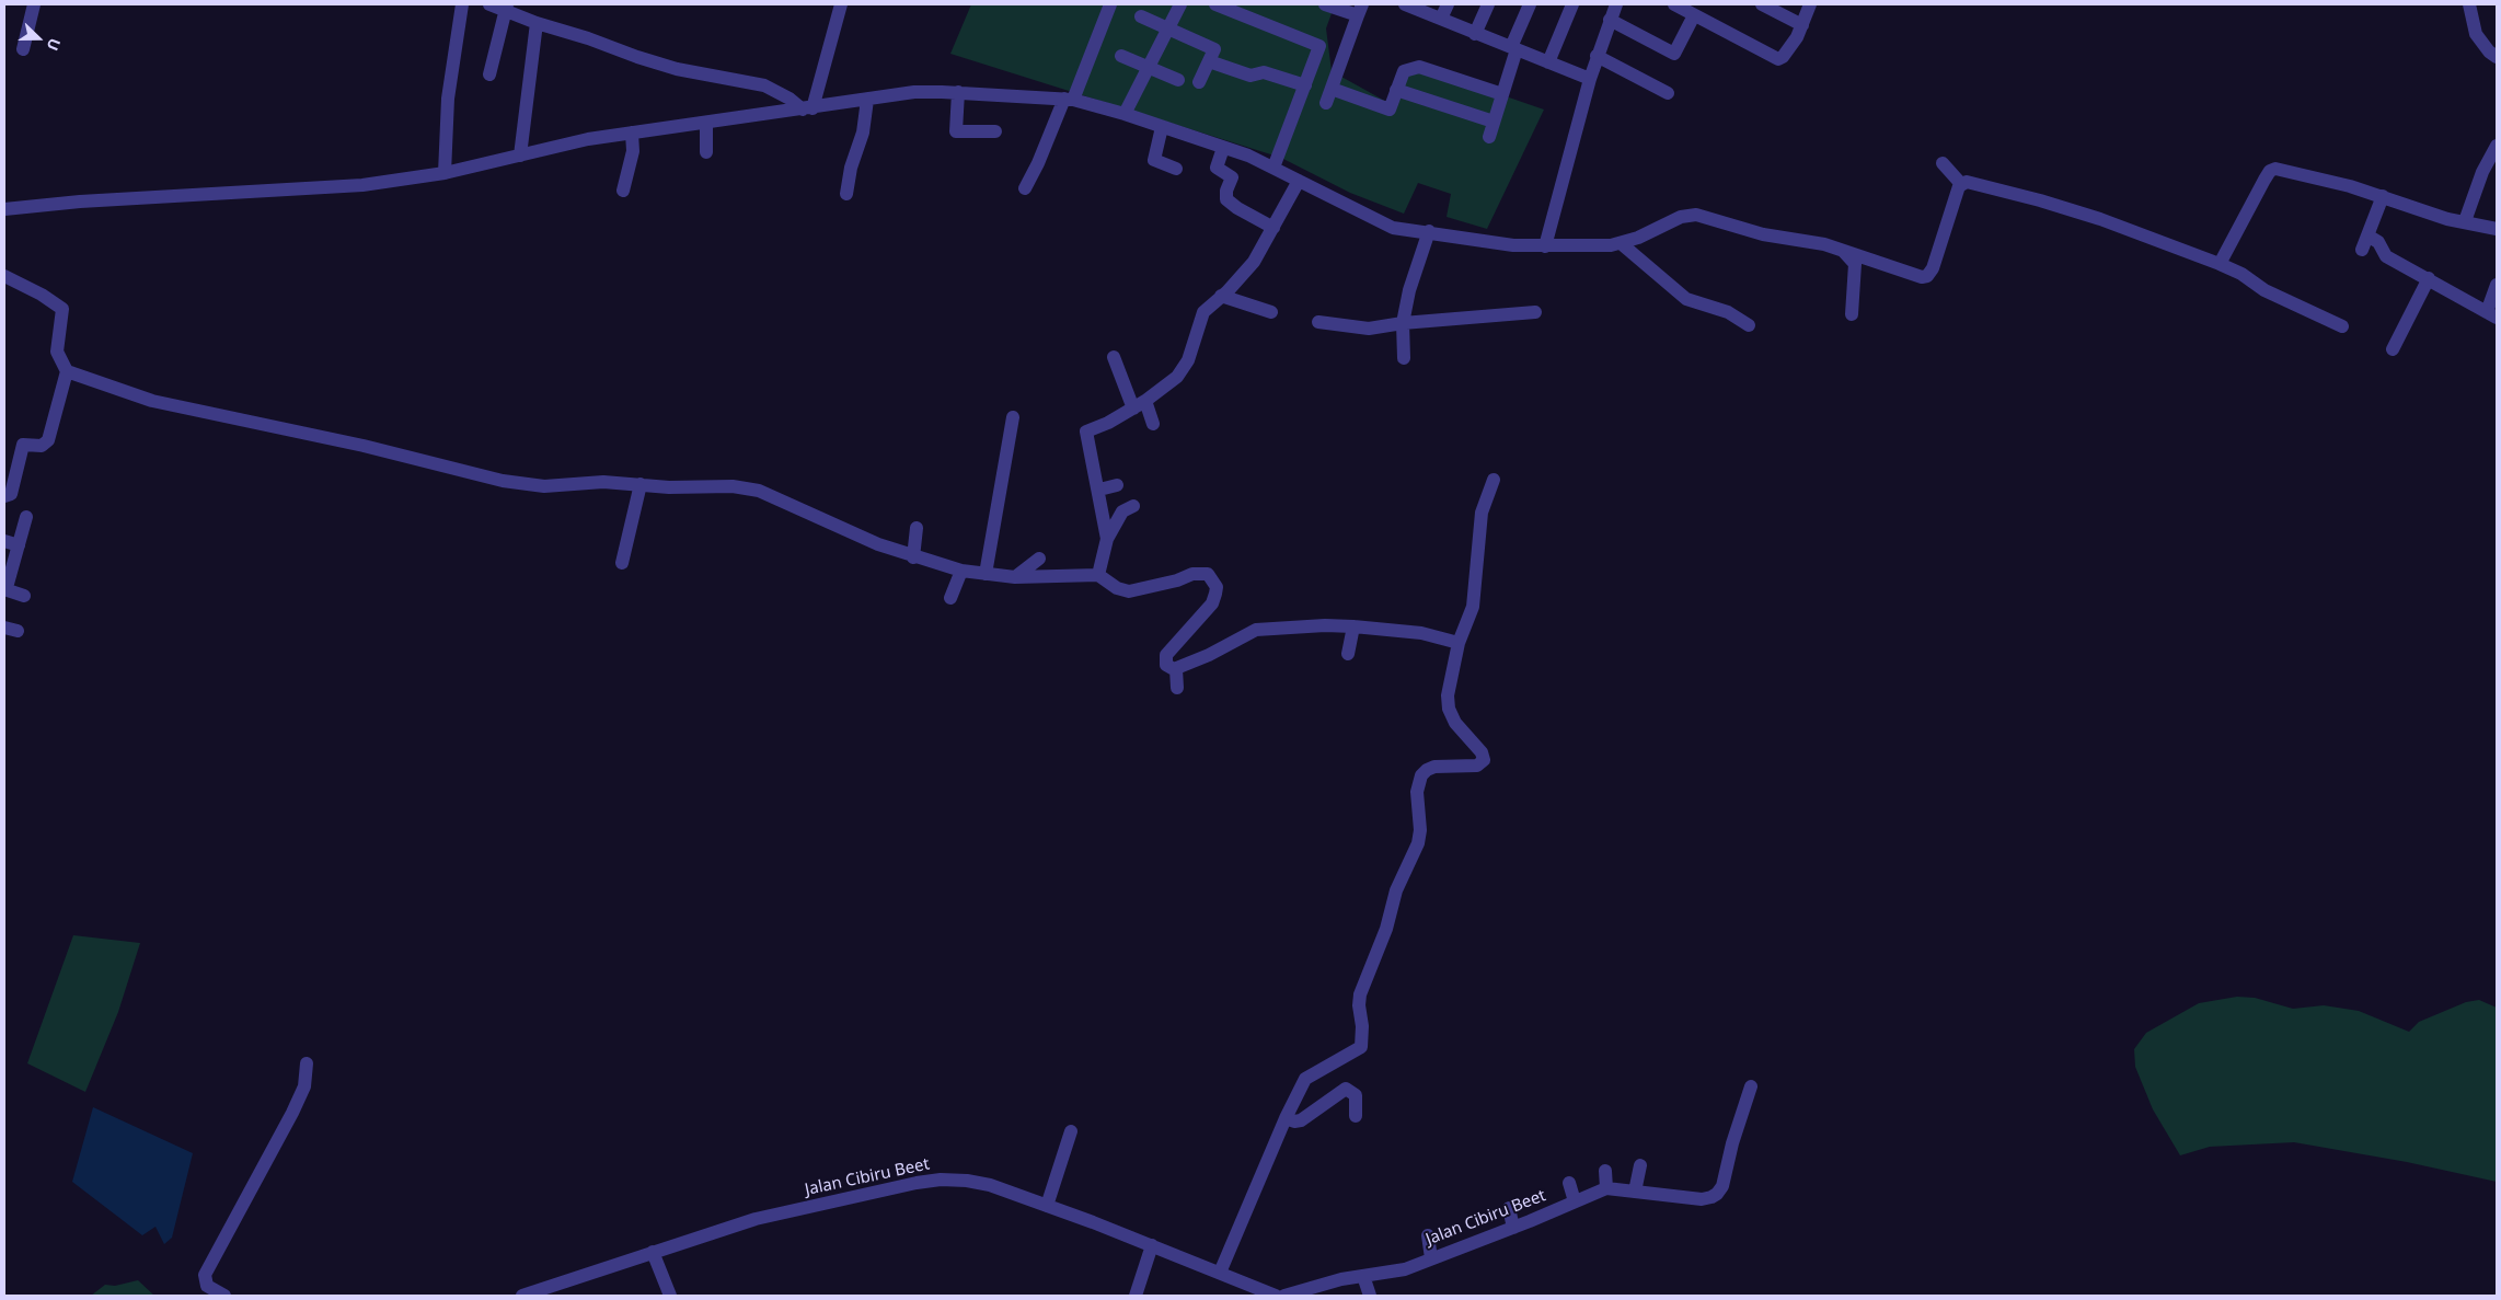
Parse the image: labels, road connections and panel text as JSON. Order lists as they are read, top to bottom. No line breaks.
{"streets":{"street":["Jalan Cibiru Beet"]},"north":"right"}
